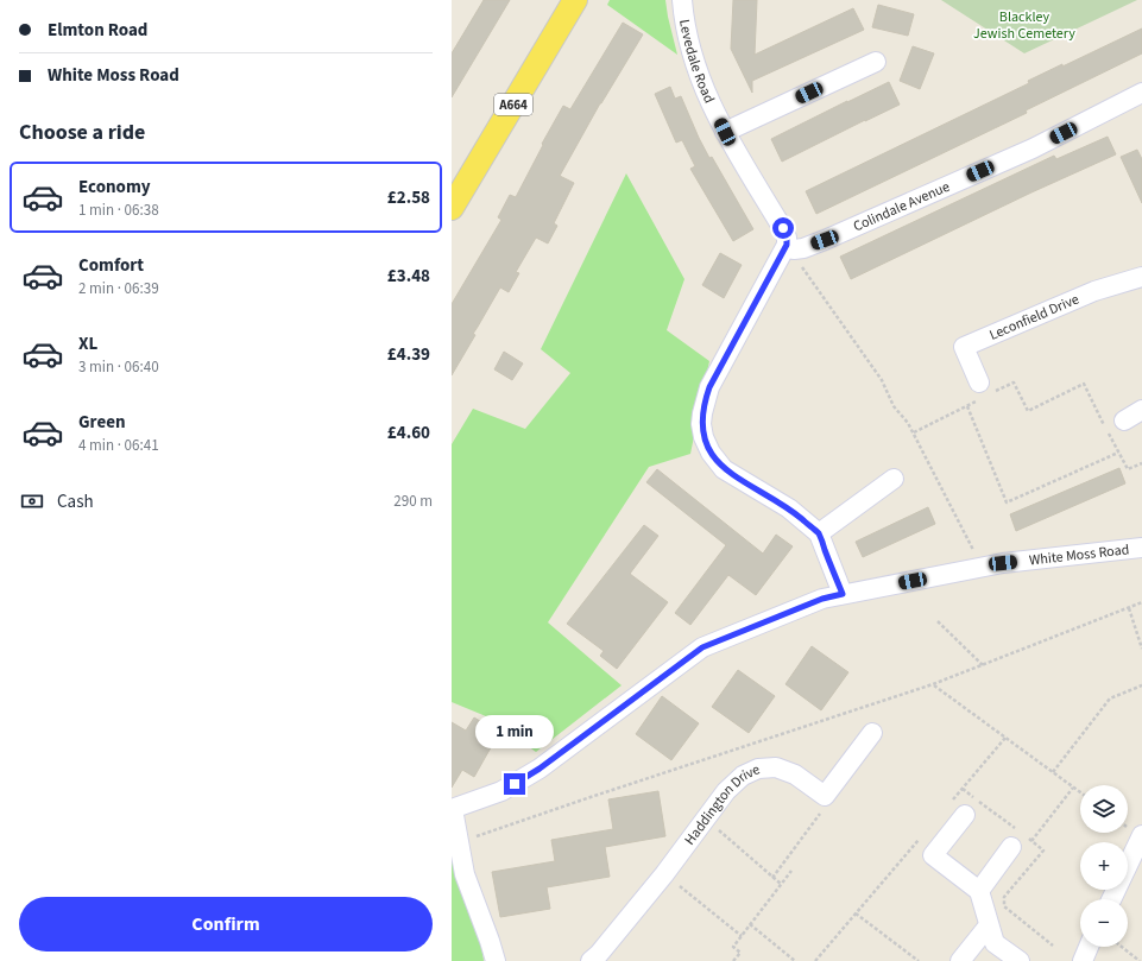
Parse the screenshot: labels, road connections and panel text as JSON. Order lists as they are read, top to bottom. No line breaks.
{"streets":{"main road":["A664"],"street":["Levedale Road","Colindale Avenue","Leconfield Drive","White Moss Road","Haddington Drive"]},"crossings":[["Levedale Road","Colindale Avenue"]],"parks":["Blackley Jewish Cemetery"],"page":{"banner":["Elmton Road","White Moss Road"],"heading":"Choose a ride","list":[{"name":"Economy","note":"1 min · 06:38","value":"£2.58"},{"name":"Comfort","note":"2 min · 06:39","value":"£3.48"},{"name":"XL","note":"3 min · 06:40","value":"£4.39"},{"name":"Green","note":"4 min · 06:41","value":"£4.60"}],"pay":["Cash","290 m"],"bubble":"1 min","map_buttons":["+","−"],"buttons":"Confirm"}}
